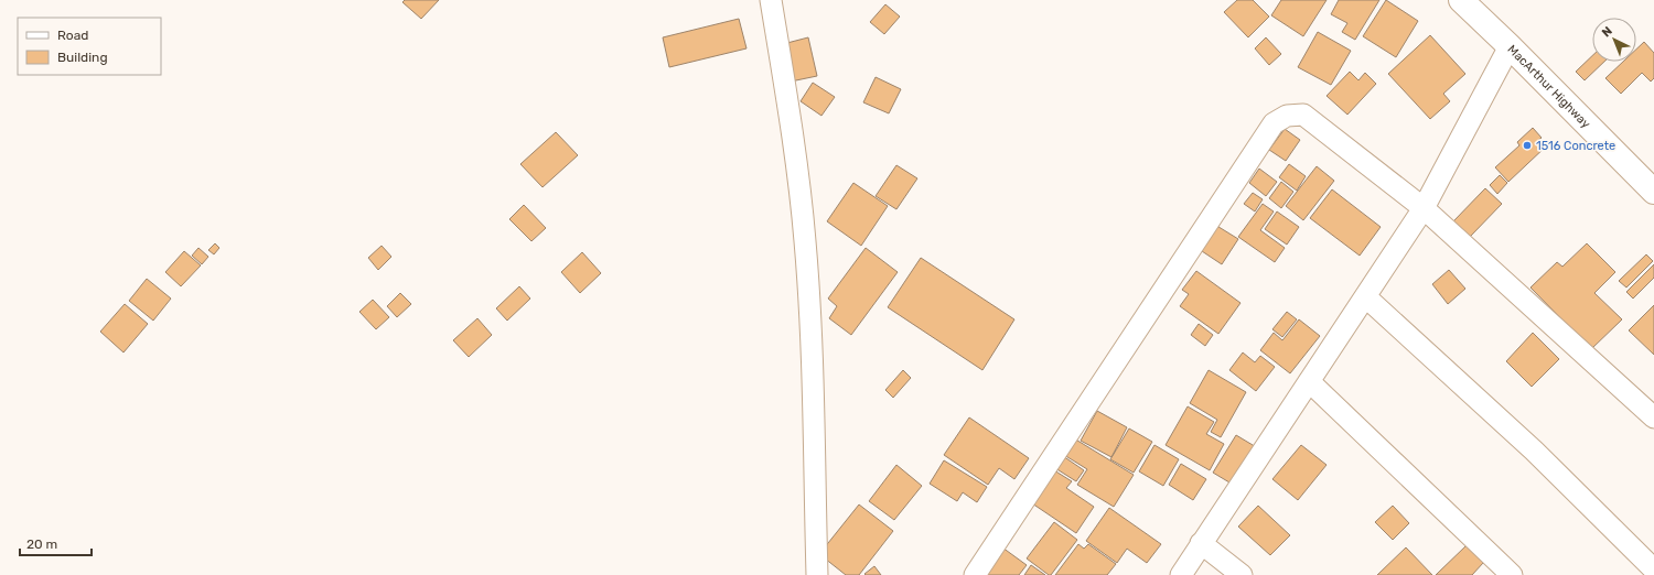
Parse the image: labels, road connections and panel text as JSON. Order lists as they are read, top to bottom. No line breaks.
{"streets":{"highway":["MacArthur Highway"]},"places":["1516 Concrete"],"legend":["Road","Building"],"scale_bar":"20 m","north":"top left"}
